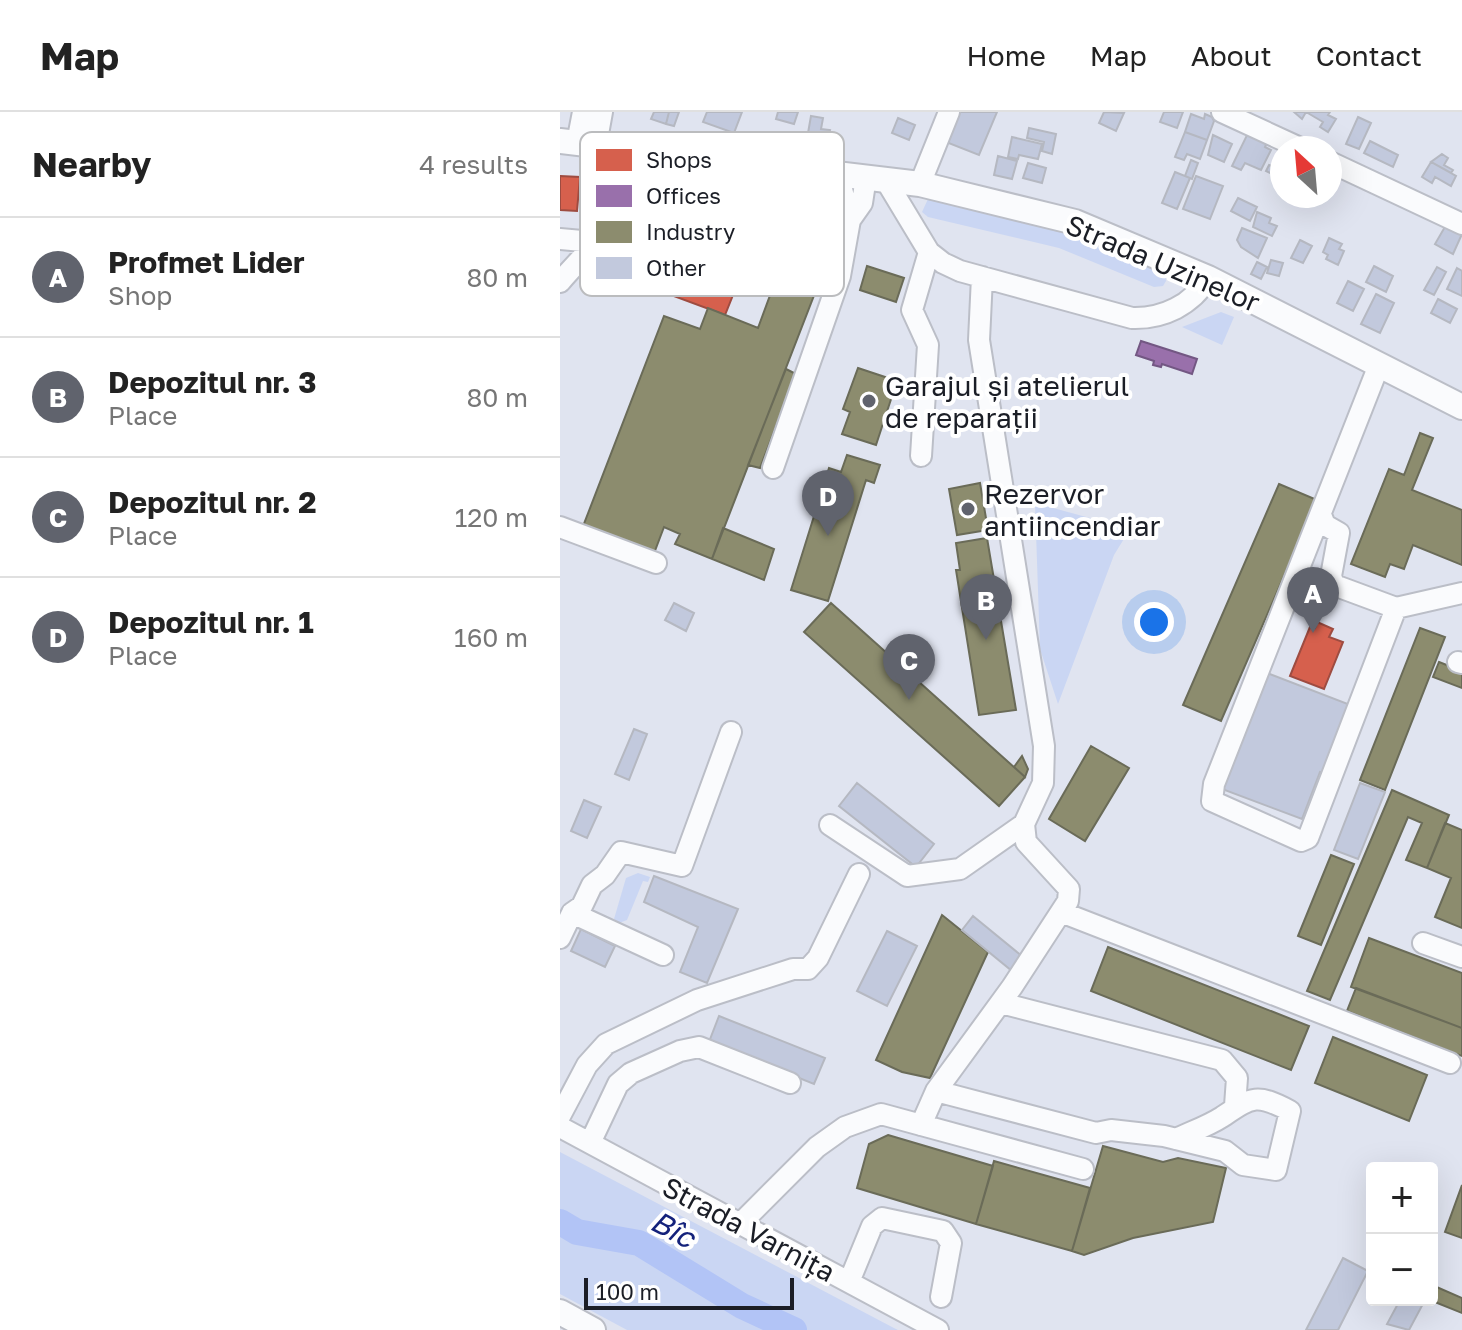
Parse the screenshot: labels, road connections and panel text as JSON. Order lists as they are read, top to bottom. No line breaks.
{"streets":{"main road":["Strada Uzinelor"],"street":["Strada Varnița"]},"water":["Bîc"],"places":["Garajul și atelierul de reparații","Rezervor antiincendiar"],"legend":["Shops","Offices","Industry","Other"],"scale_bar":"100 m","north":"top left","page":{"header":"Map","nav":["Home","Map","About","Contact"],"heading":["Nearby","4 results"],"list":[{"mark":"A","name":"Profmet Lider","note":"Shop","value":"80 m"},{"mark":"B","name":"Depozitul nr. 3","note":"Place","value":"80 m"},{"mark":"C","name":"Depozitul nr. 2","note":"Place","value":"120 m"},{"mark":"D","name":"Depozitul nr. 1","note":"Place","value":"160 m"}],"pins":["D","A","B","C"],"map_buttons":["+","−"],"scale":"100 m"}}
